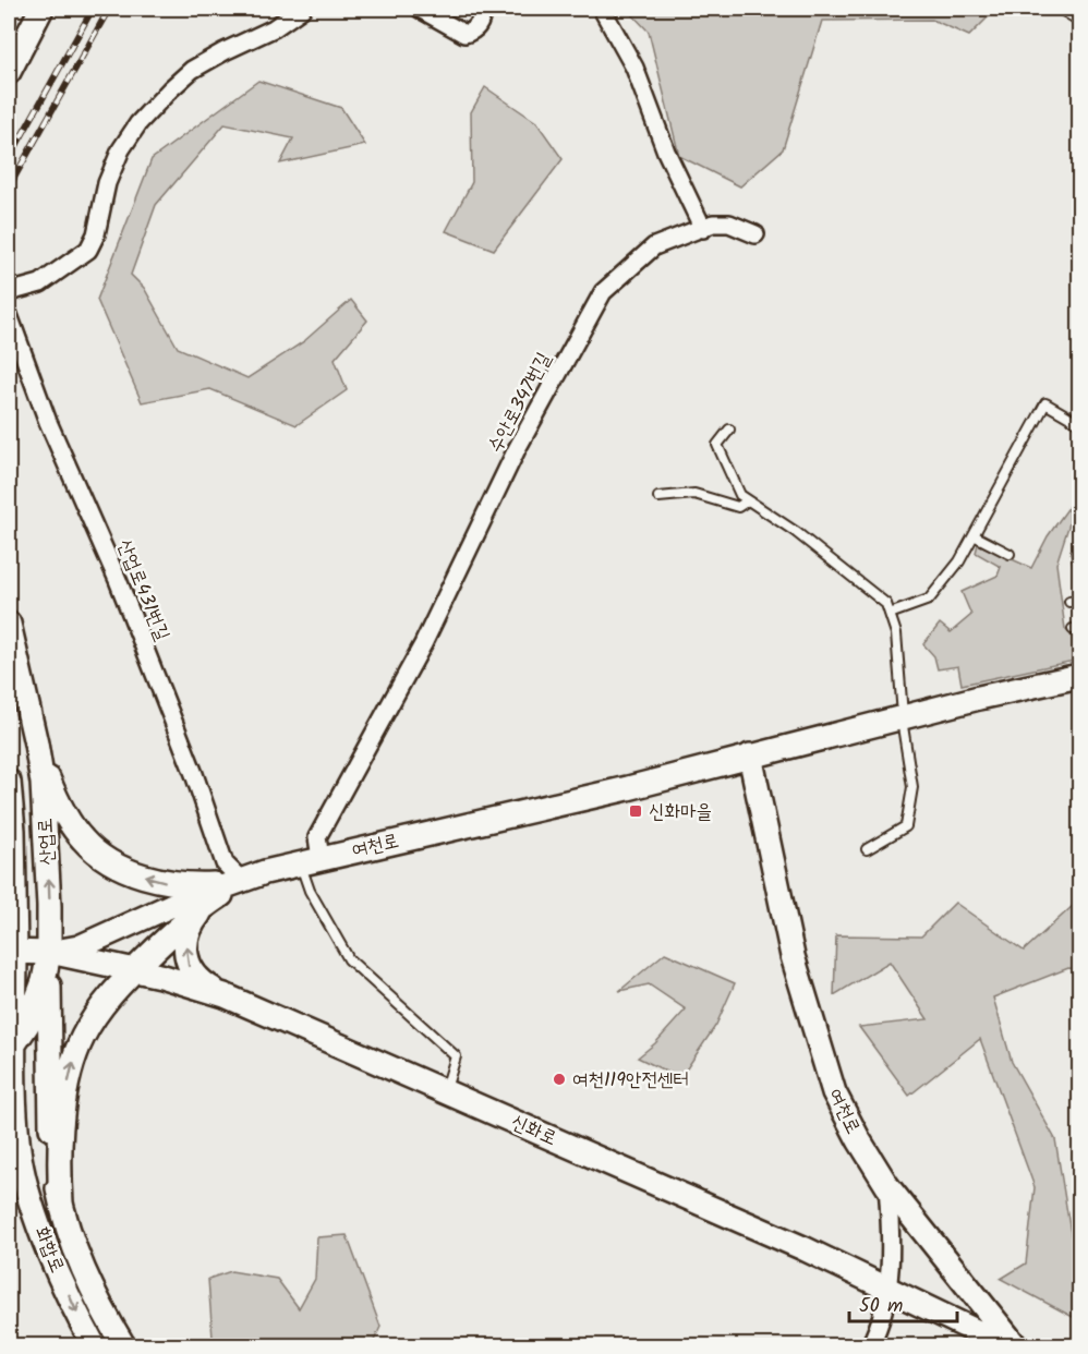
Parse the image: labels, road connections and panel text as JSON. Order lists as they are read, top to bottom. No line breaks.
{"streets":{"main road":["산업로","여천로","신화로","화합로"],"street":["수안로347번길","산업로431번길"]},"crossings":[["수안로347번길","여천로"],["산업로431번길","여천로"],["산업로","여천로"],["산업로","신화로"],["산업로","화합로"],["여천로","신화로"],["여천로","화합로"],["신화로","화합로"]],"places":{"transit":["신화마을"],"other":["여천119안전센터"]},"scale_bar":"50 m"}
